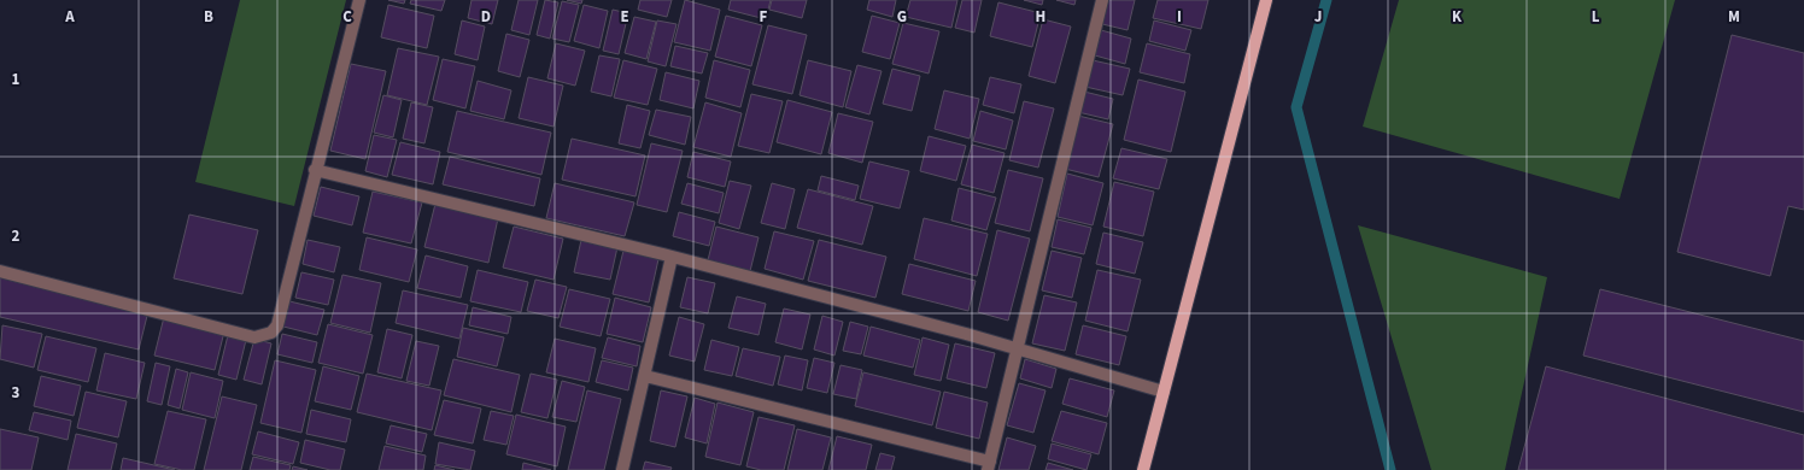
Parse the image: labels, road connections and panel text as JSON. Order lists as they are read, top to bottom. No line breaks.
{"grid":{"columns":["A","B","C","D","E","F","G","H","I","J","K","L","M"],"rows":["1","2","3"]}}
